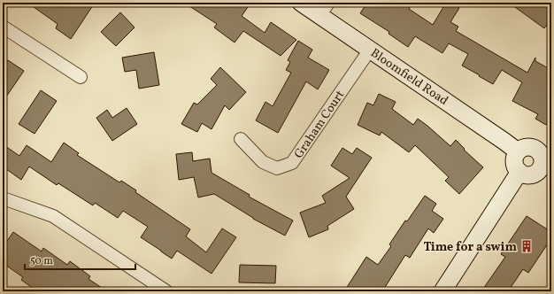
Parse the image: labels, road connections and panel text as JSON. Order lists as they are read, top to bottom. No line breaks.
{"streets":{"street":["Bloomfield Road","Graham Court"]},"crossings":[["Bloomfield Road","Graham Court"]],"places":{"building":["Time for a swim"]},"scale_bar":"50 m"}
